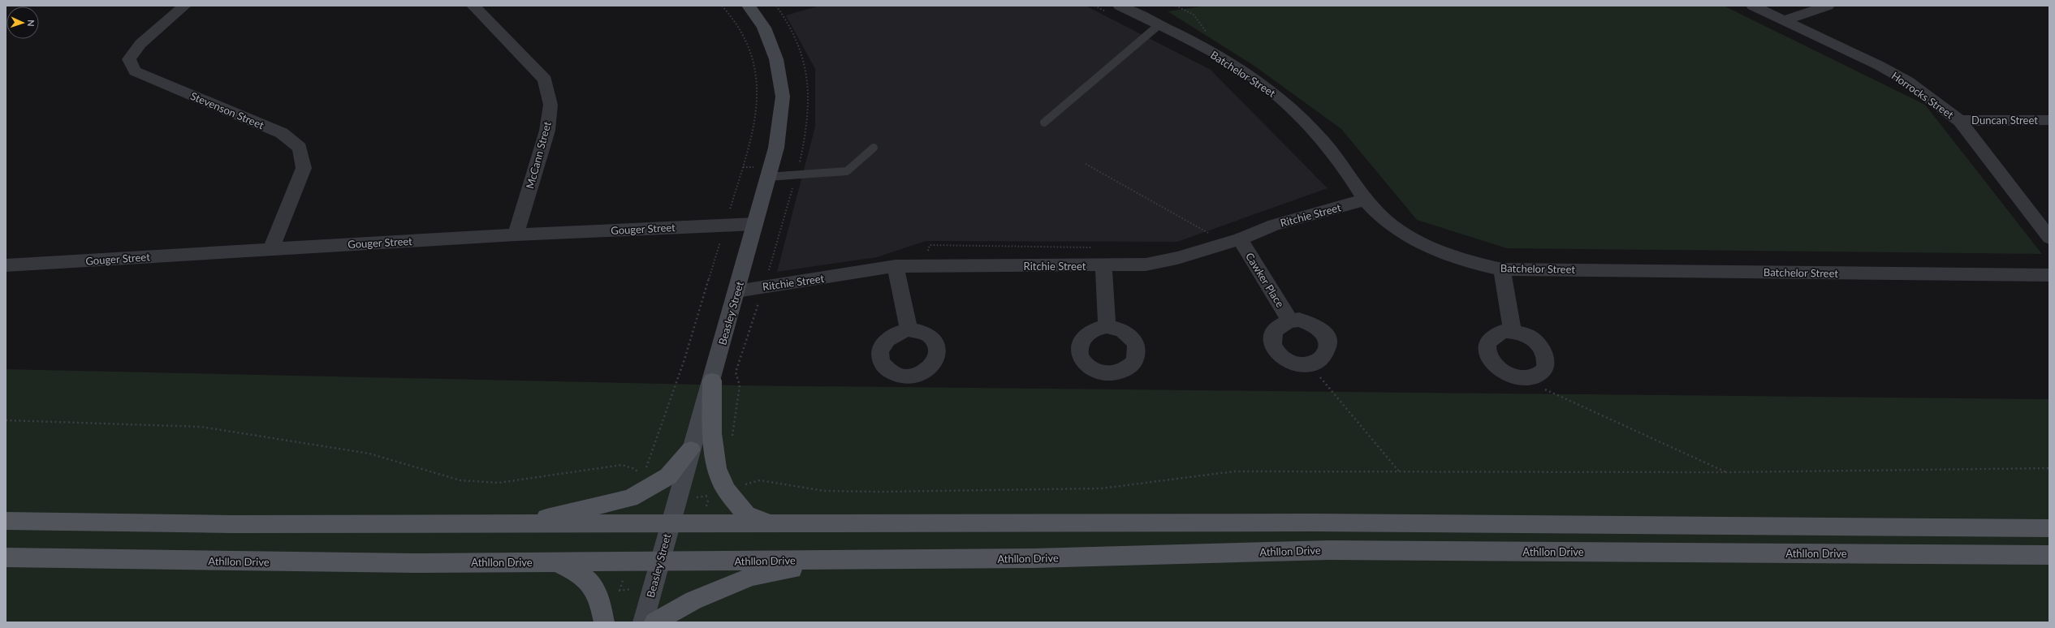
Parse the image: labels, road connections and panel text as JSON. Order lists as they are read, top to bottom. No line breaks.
{"streets":{"main road":["Beasley Street","Athllon Drive"],"street":["Batchelor Street","Horrocks Street","Stevenson Street","Duncan Street","McCann Street","Ritchie Street","Gouger Street","Cawker Place"]},"crossings":[["Batchelor Street","Ritchie Street"],["Horrocks Street","Duncan Street"],["Stevenson Street","Gouger Street"],["McCann Street","Gouger Street"],["Ritchie Street","Cawker Place"],["Ritchie Street","Beasley Street"],["Gouger Street","Beasley Street"],["Beasley Street","Athllon Drive"]],"north":"right"}
